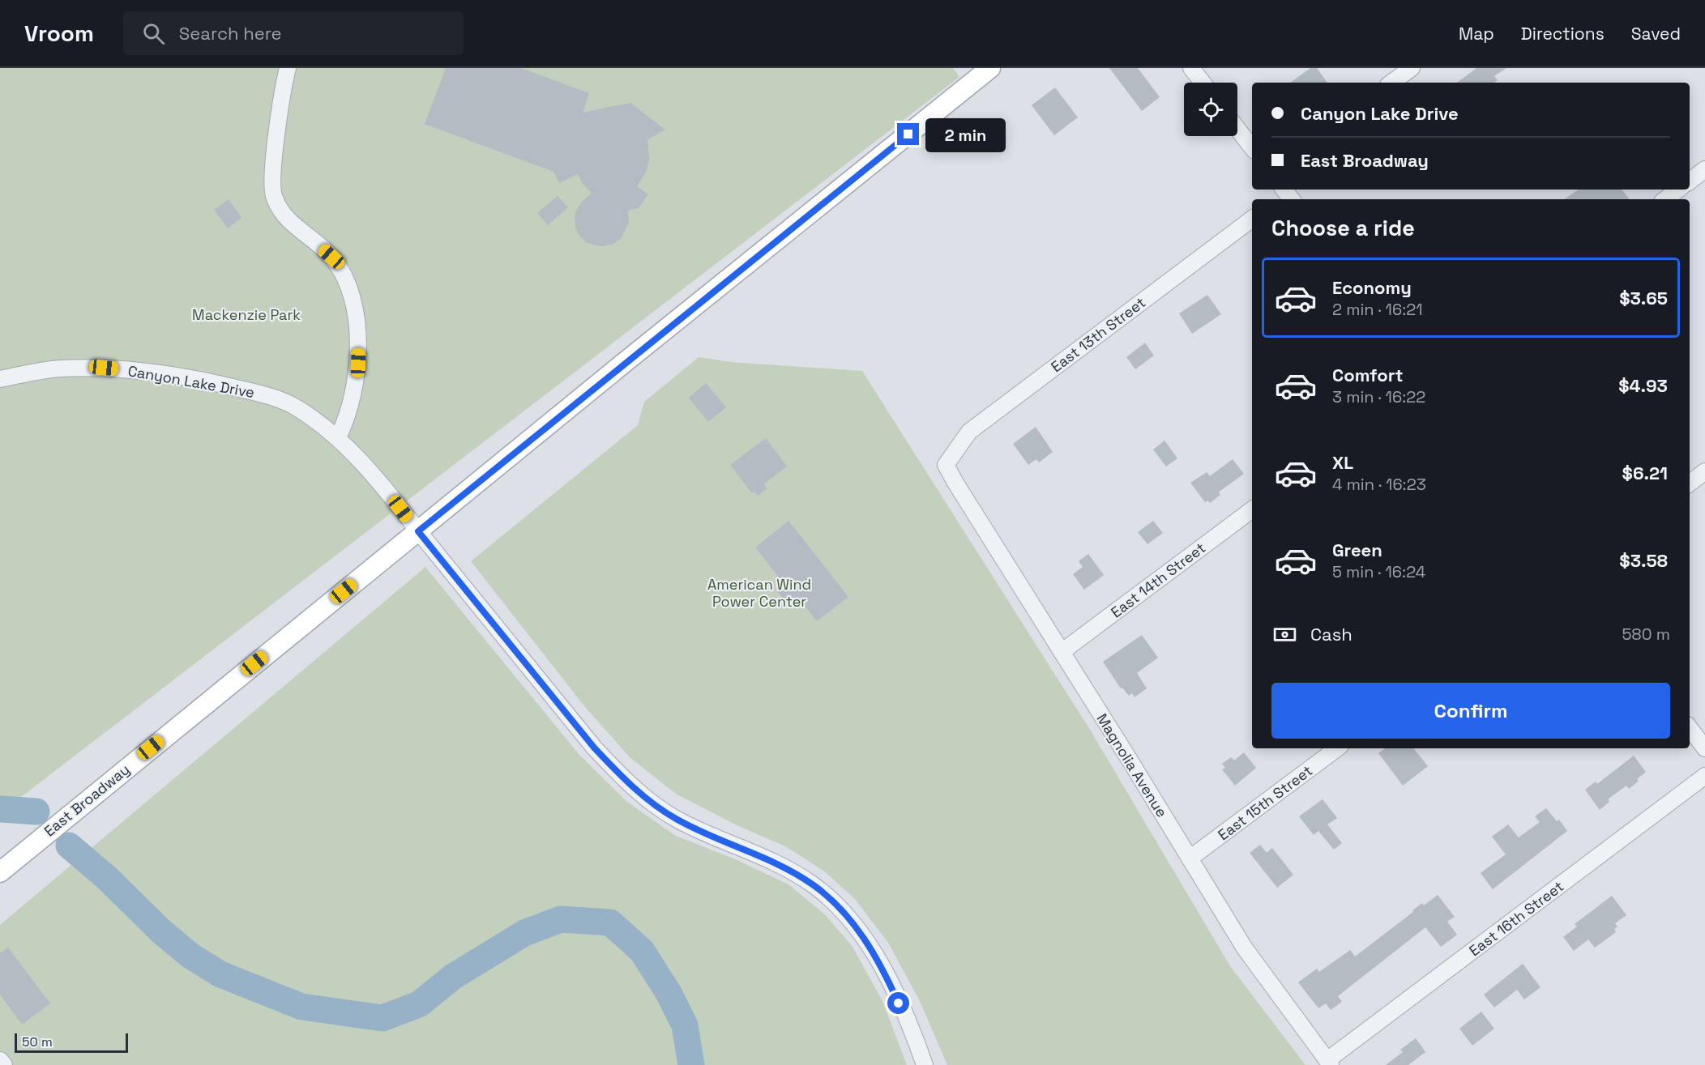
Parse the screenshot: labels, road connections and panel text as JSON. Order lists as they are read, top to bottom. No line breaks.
{"streets":{"main road":["East Broadway"],"street":["East 13th Street","Canyon Lake Drive","East 14th Street","Magnolia Avenue","East 15th Street","East 16th Street"]},"crossings":[["East 13th Street","Magnolia Avenue"],["Canyon Lake Drive","East Broadway"],["East 14th Street","Magnolia Avenue"],["Magnolia Avenue","East 15th Street"],["Magnolia Avenue","East 16th Street"]],"parks":["Mackenzie Park","American Wind Power Center"],"scale_bar":"50 m","page":{"header":"Vroom","search":"Search here","nav":["Map","Directions","Saved"],"banner":["Canyon Lake Drive","East Broadway"],"bubble":"2 min","heading":"Choose a ride","list":[{"name":"Economy","note":"2 min · 16:21","value":"$3.65"},{"name":"Comfort","note":"3 min · 16:22","value":"$4.93"},{"name":"XL","note":"4 min · 16:23","value":"$6.21"},{"name":"Green","note":"5 min · 16:24","value":"$3.58"}],"pay":["Cash","580 m"],"buttons":"Confirm","scale":"50 m"}}
